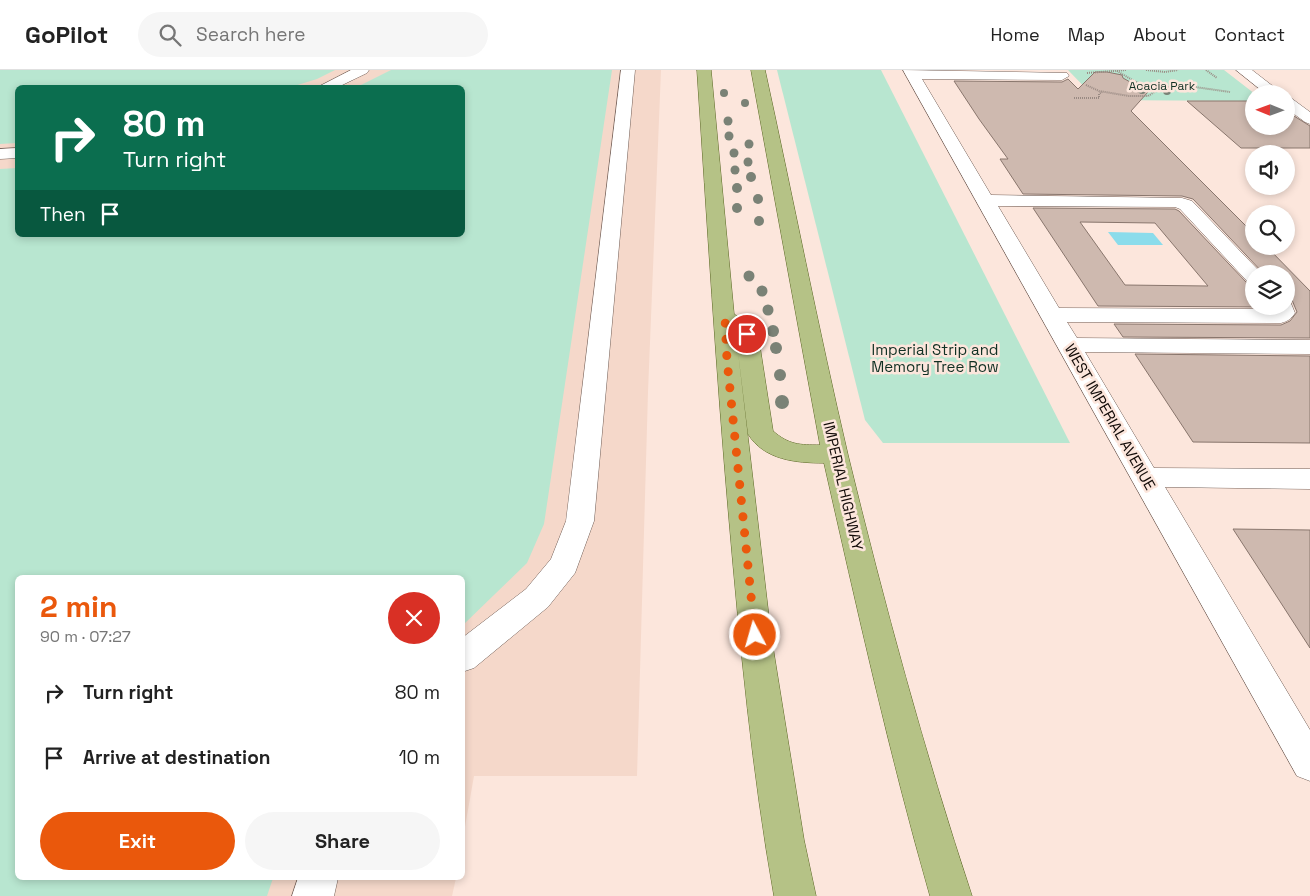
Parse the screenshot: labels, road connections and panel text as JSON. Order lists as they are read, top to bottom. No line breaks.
{"streets":{"main road":["IMPERIAL HIGHWAY"],"street":["WEST IMPERIAL AVENUE"]},"parks":["Acacia Park","Imperial Strip and Memory Tree Row"],"north":"left","page":{"header":"GoPilot","search":"Search here","nav":["Home","Map","About","Contact"],"turn":["80 m","Turn right"],"then":"Then","heading":["2 min","90 m · 07:27"],"list":[{"name":"Turn right","value":"80 m"},{"name":"Arrive at destination","value":"10 m"}],"buttons":["Exit","Share"]}}
